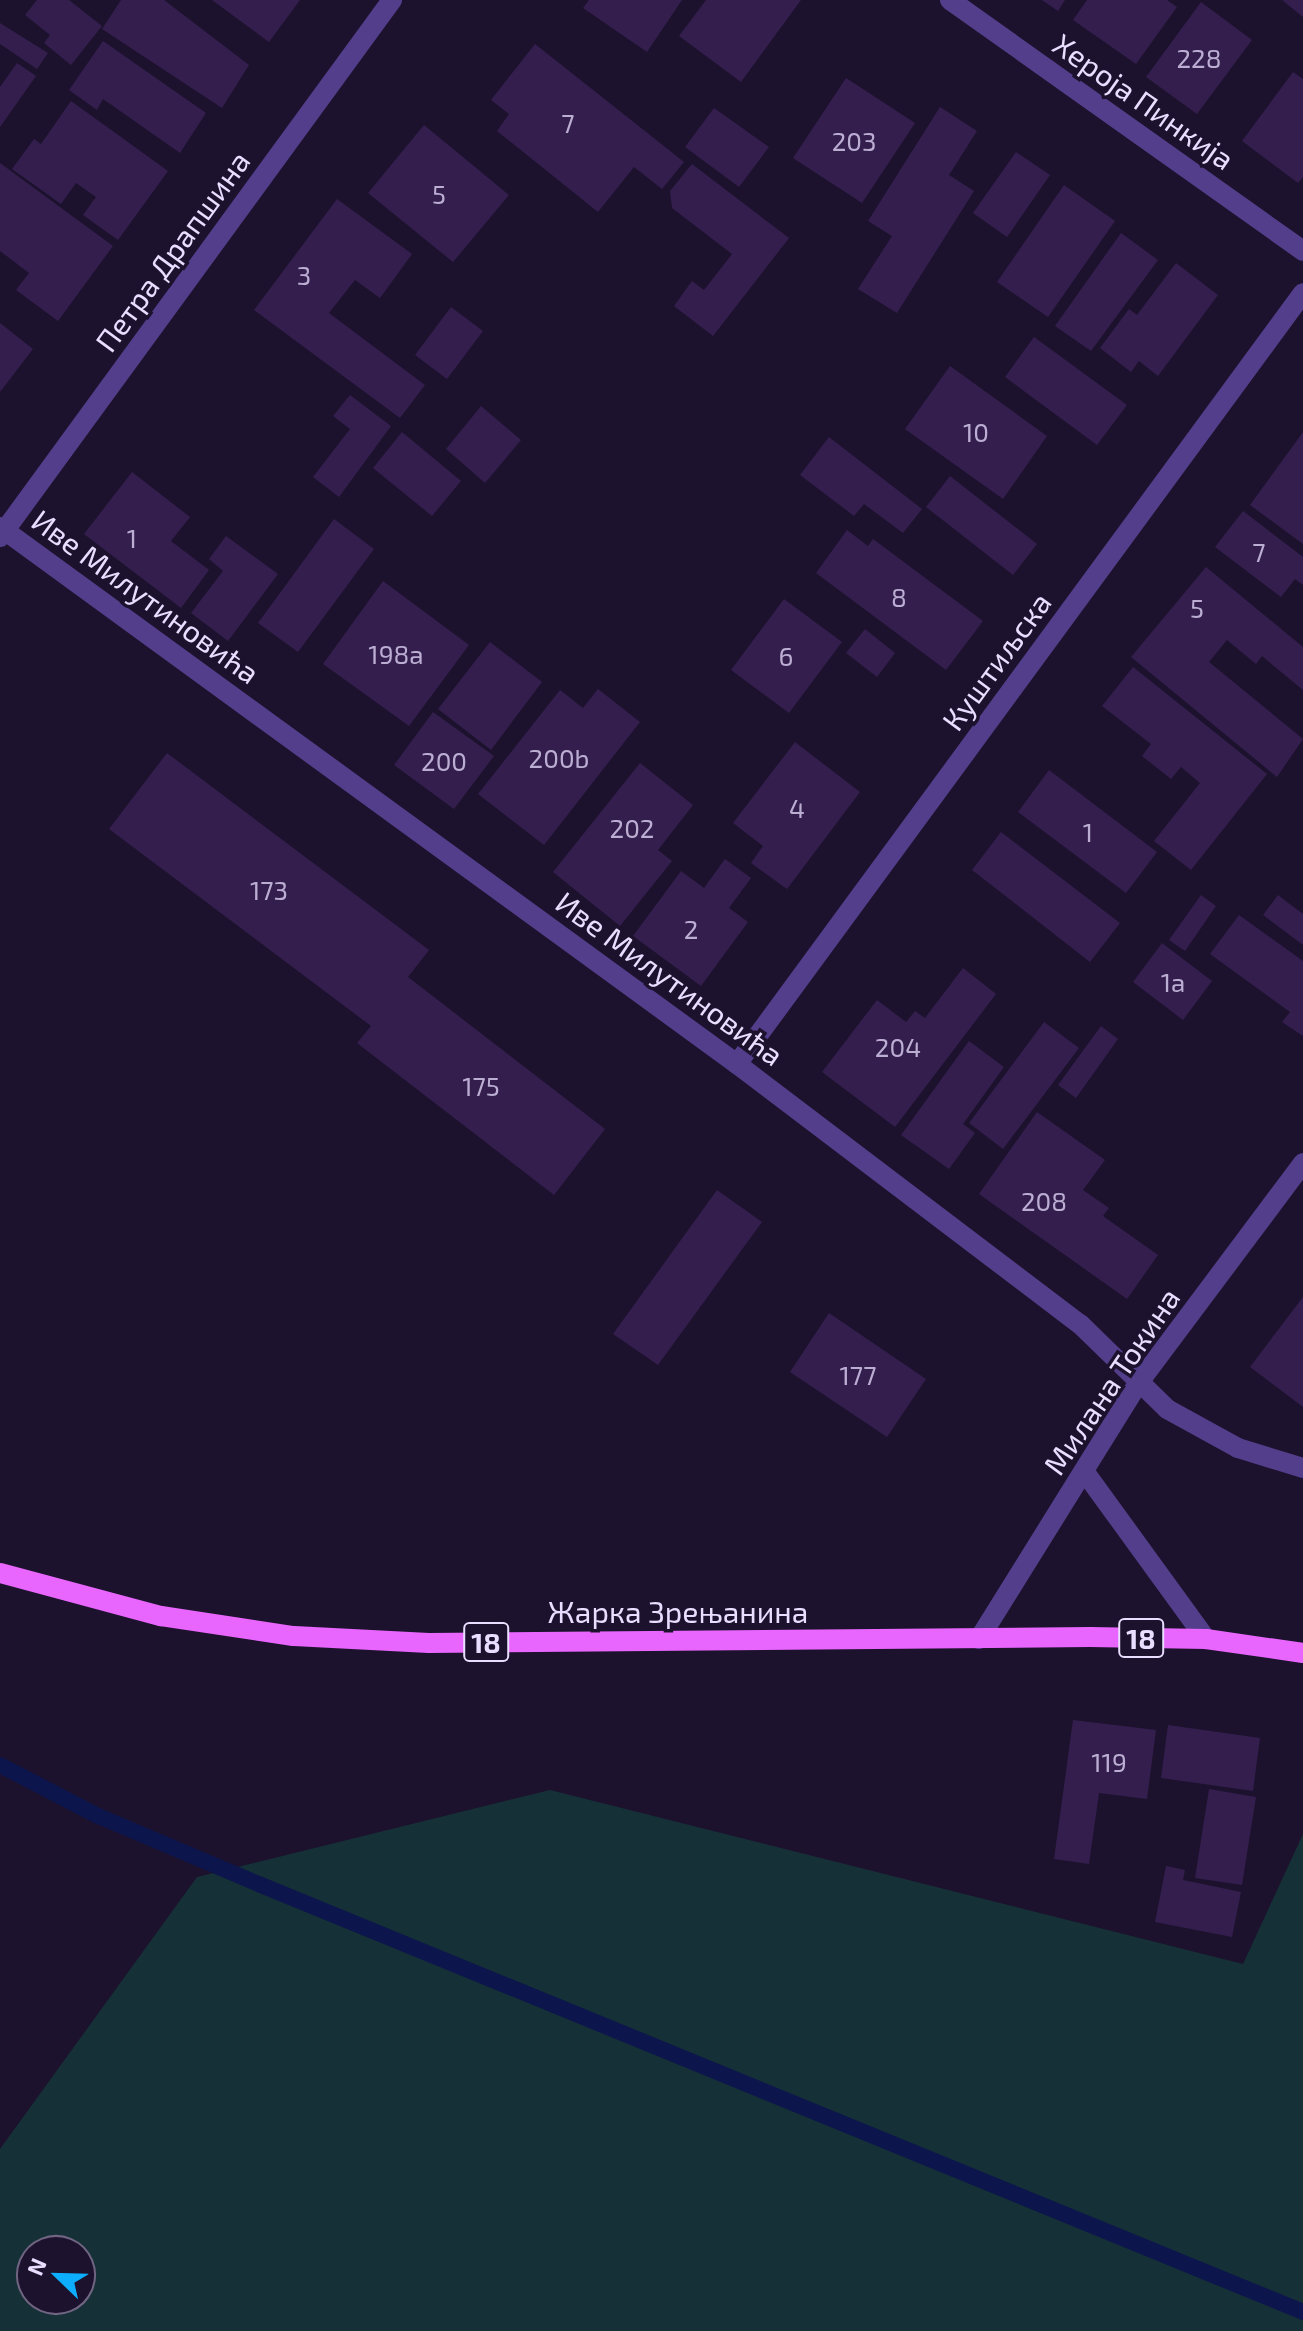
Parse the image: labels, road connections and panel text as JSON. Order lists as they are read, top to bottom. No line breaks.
{"streets":{"main road":["Жарка Зрењанина","18"],"street":["Хероја Пинкија","Петра Драпшина","Иве Милутиновића","Куштиљска","Милана Токина"]},"crossings":[["Петра Драпшина","Иве Милутиновића"],["Иве Милутиновића","Куштиљска"],["Иве Милутиновића","Милана Токина"],["Милана Токина","Жарка Зрењанина"],["Милана Токина","18"],["Жарка Зрењанина","18"]],"house_numbers":["228","7","203","5","3","10","1","7","8","5","198a","6","200b","200","4","202","1","173","2","1a","204","175","208","177","119"],"north":"top left"}
